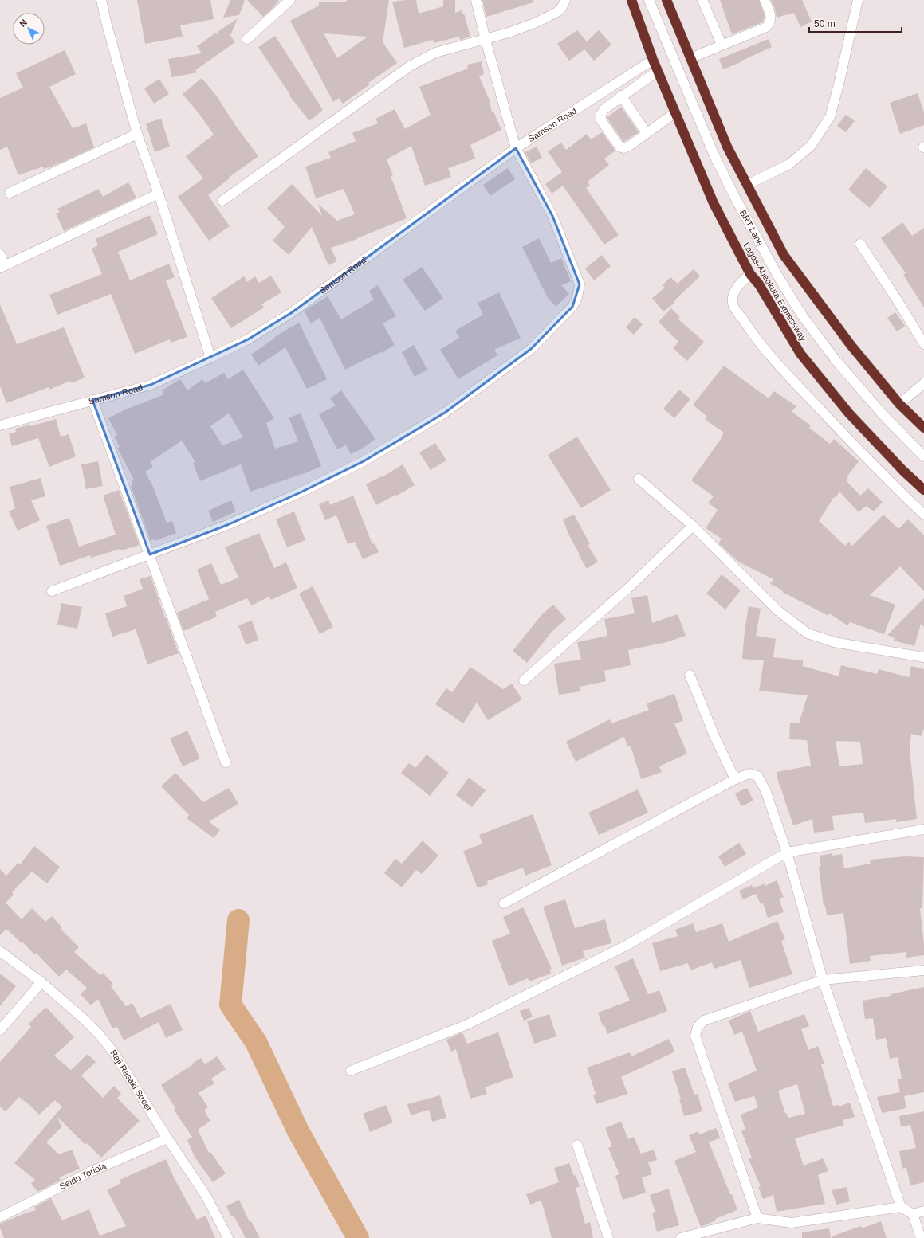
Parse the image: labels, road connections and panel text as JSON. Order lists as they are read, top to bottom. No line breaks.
{"streets":{"highway":["Lagos-Abeokuta Expressway"],"street":["Samson Road","BRT Lane","Raji Rasaki Street","Seidu Toriola"]},"crossings":[["Samson Road","Lagos-Abeokuta Expressway"],["Raji Rasaki Street","Seidu Toriola"]],"scale_bar":"50 m","north":"top left"}
